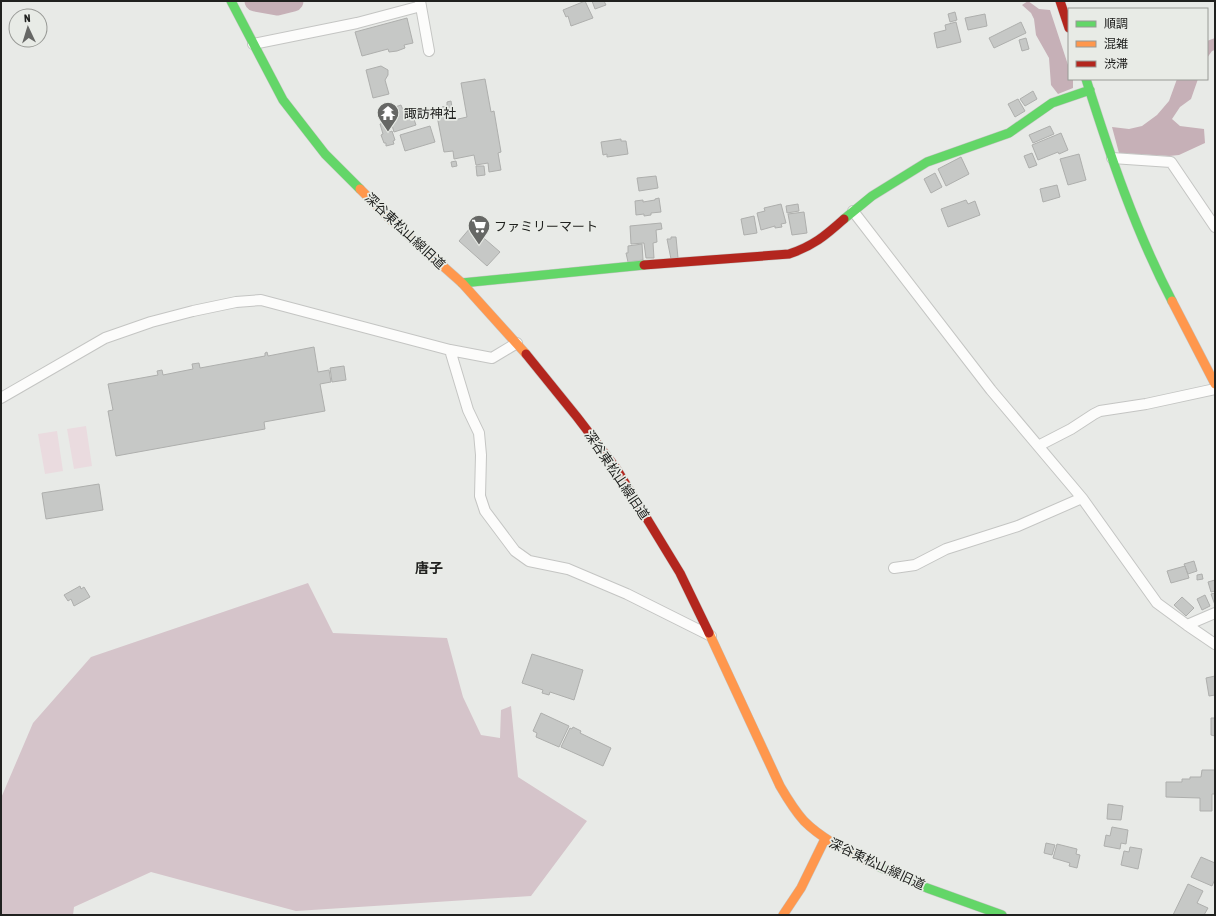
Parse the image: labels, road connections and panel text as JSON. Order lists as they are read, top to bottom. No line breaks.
{"streets":{"street":["深谷東松山線旧道"]},"districts":["唐子"],"places":{"temple":["諏訪神社"],"supermarket":["ファミリーマート"]},"legend":["順調","混雑","渋滞"],"north":"top"}
